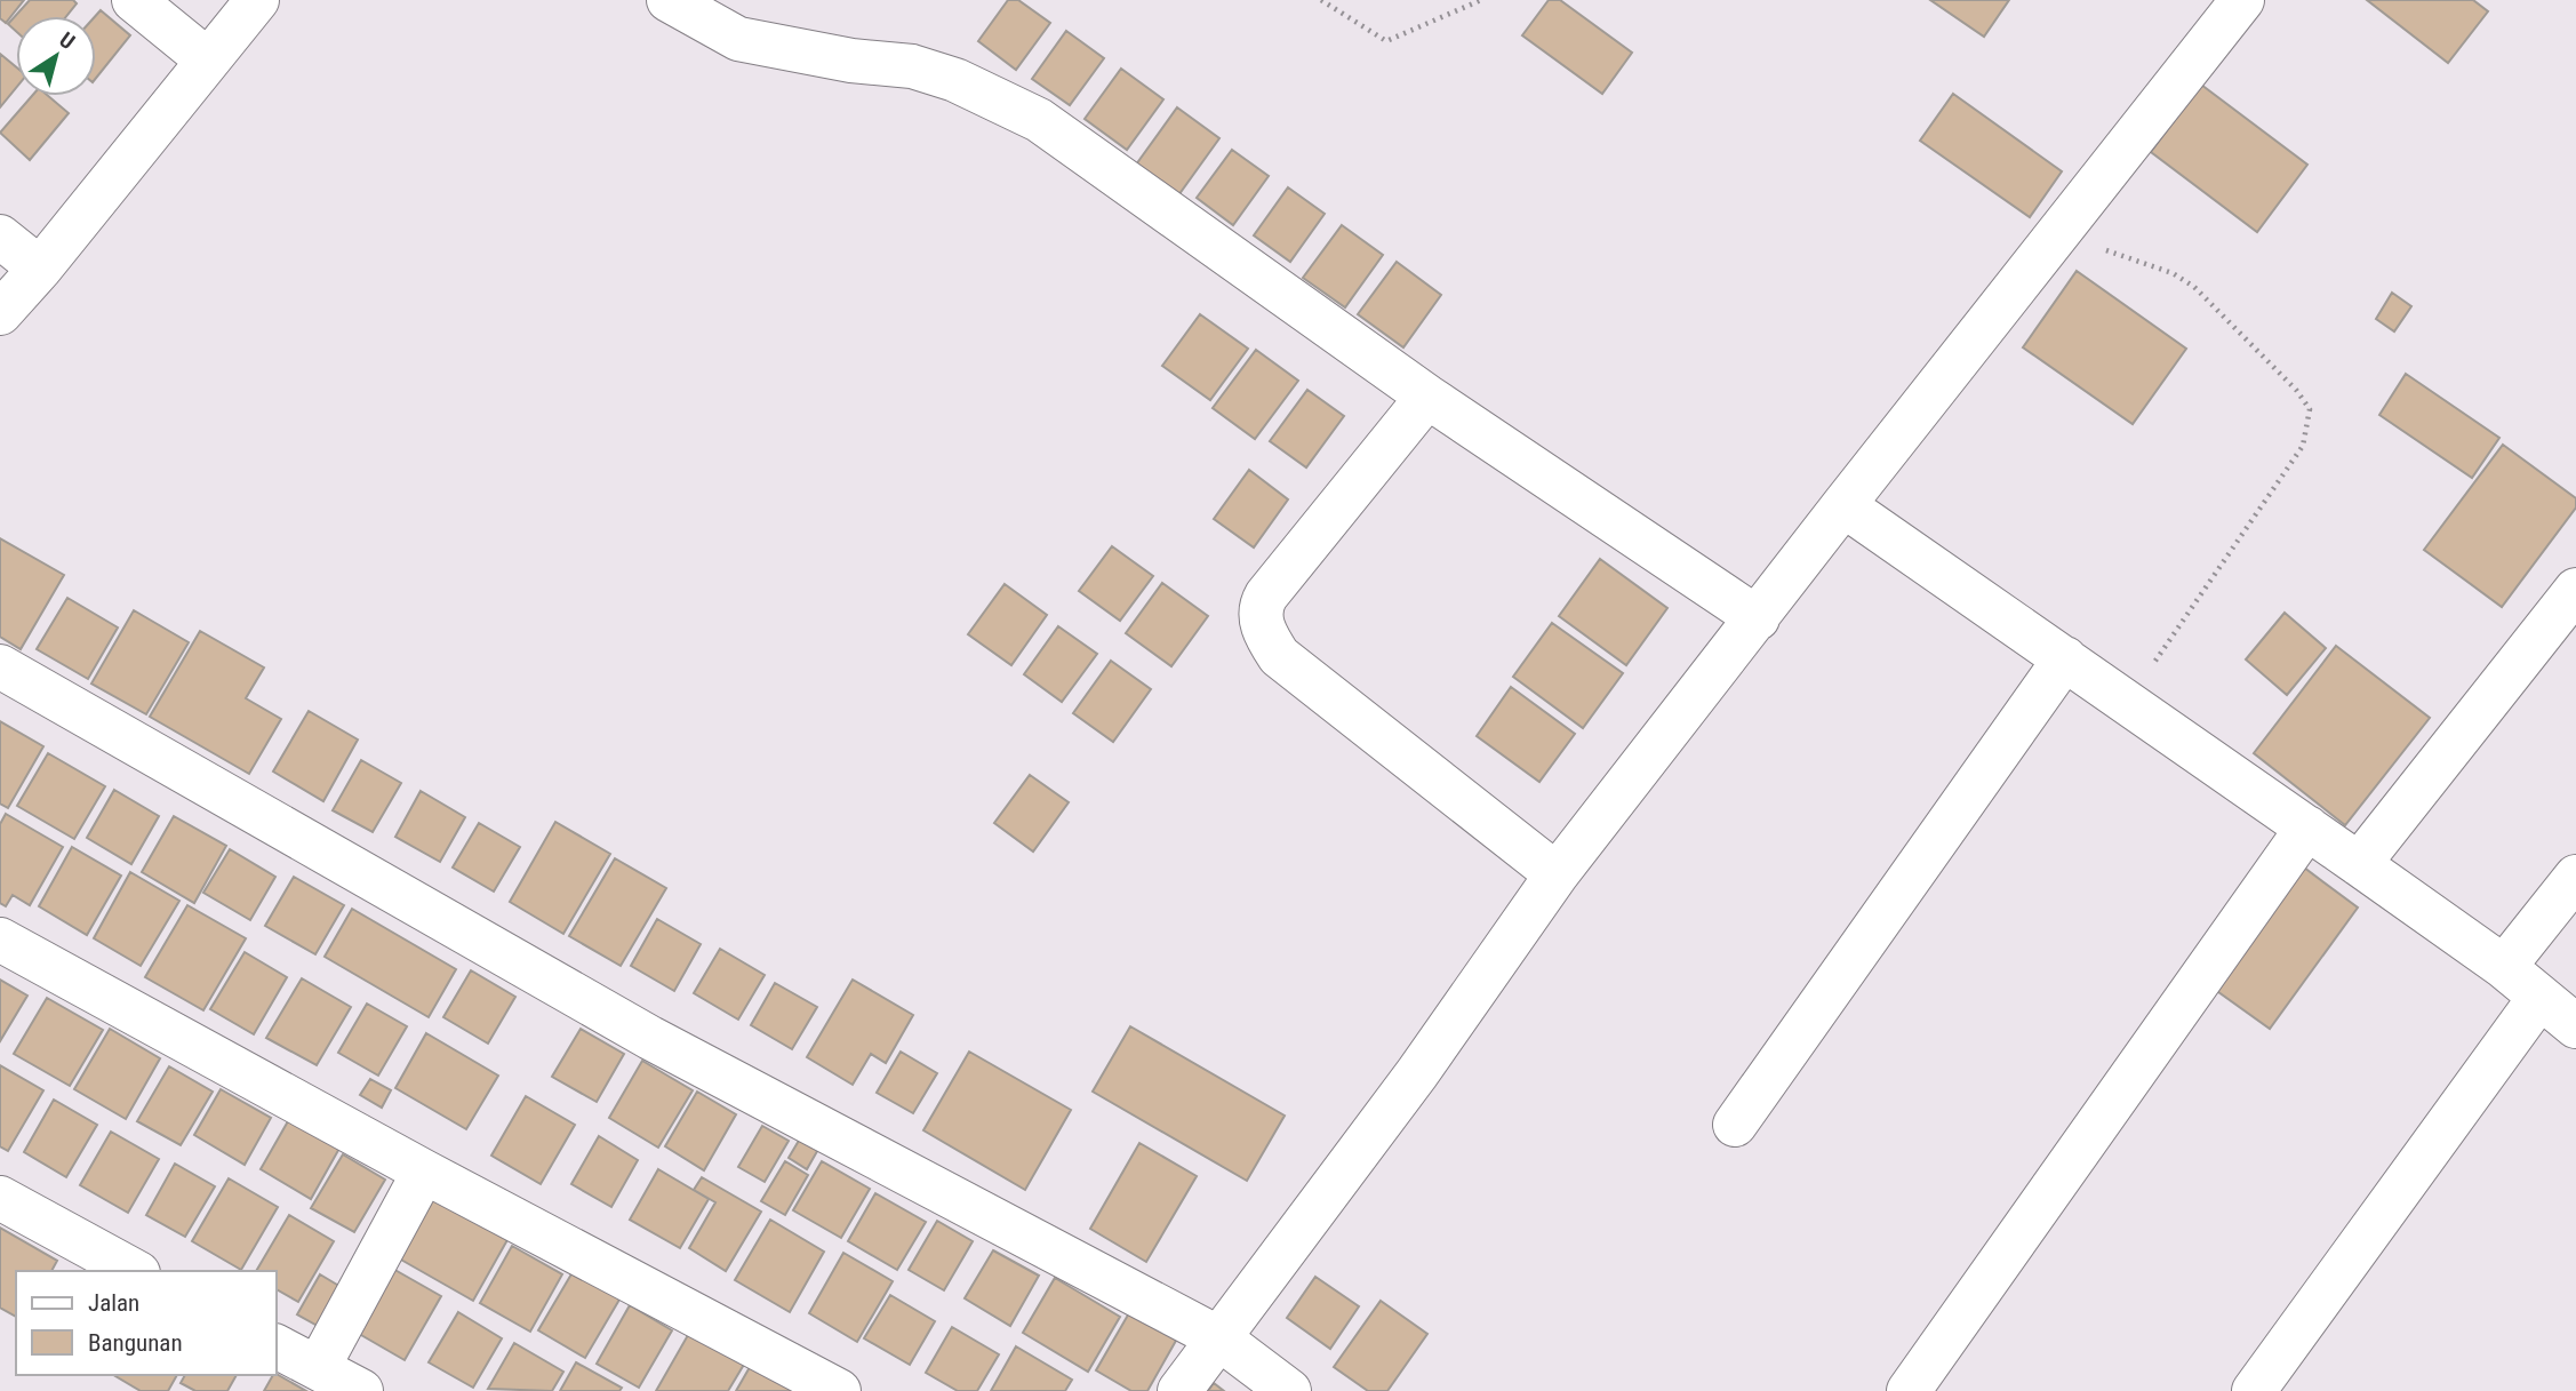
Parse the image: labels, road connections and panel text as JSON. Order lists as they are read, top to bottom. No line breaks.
{"legend":["Jalan","Bangunan"],"north":"top right"}
